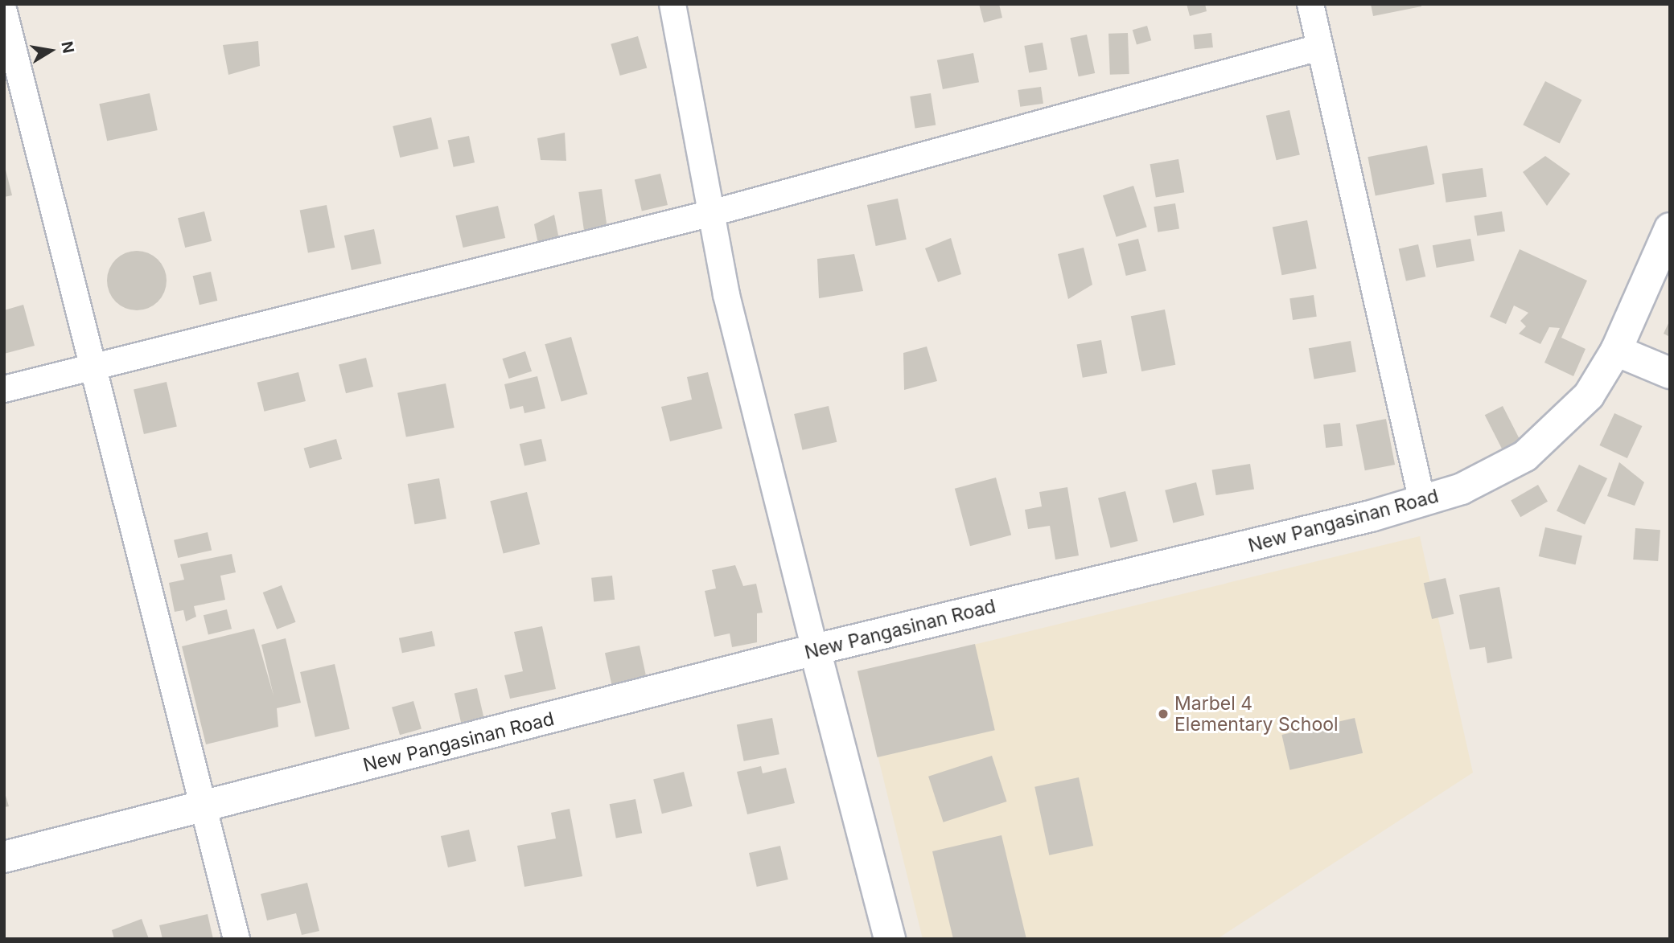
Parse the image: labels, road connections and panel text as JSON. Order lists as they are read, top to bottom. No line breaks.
{"streets":{"main road":["New Pangasinan Road"]},"places":["Marbel 4 Elementary School"],"north":"right"}
